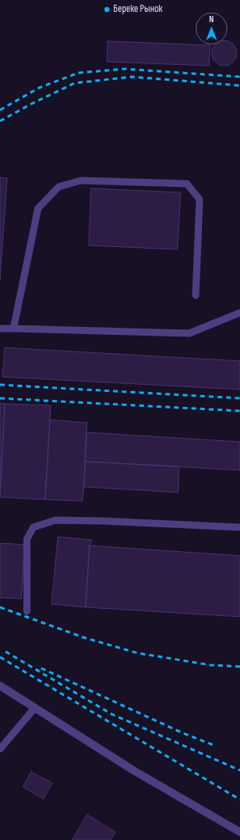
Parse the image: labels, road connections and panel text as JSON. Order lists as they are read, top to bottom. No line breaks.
{"places":["Береке Рынок"],"north":"top"}
